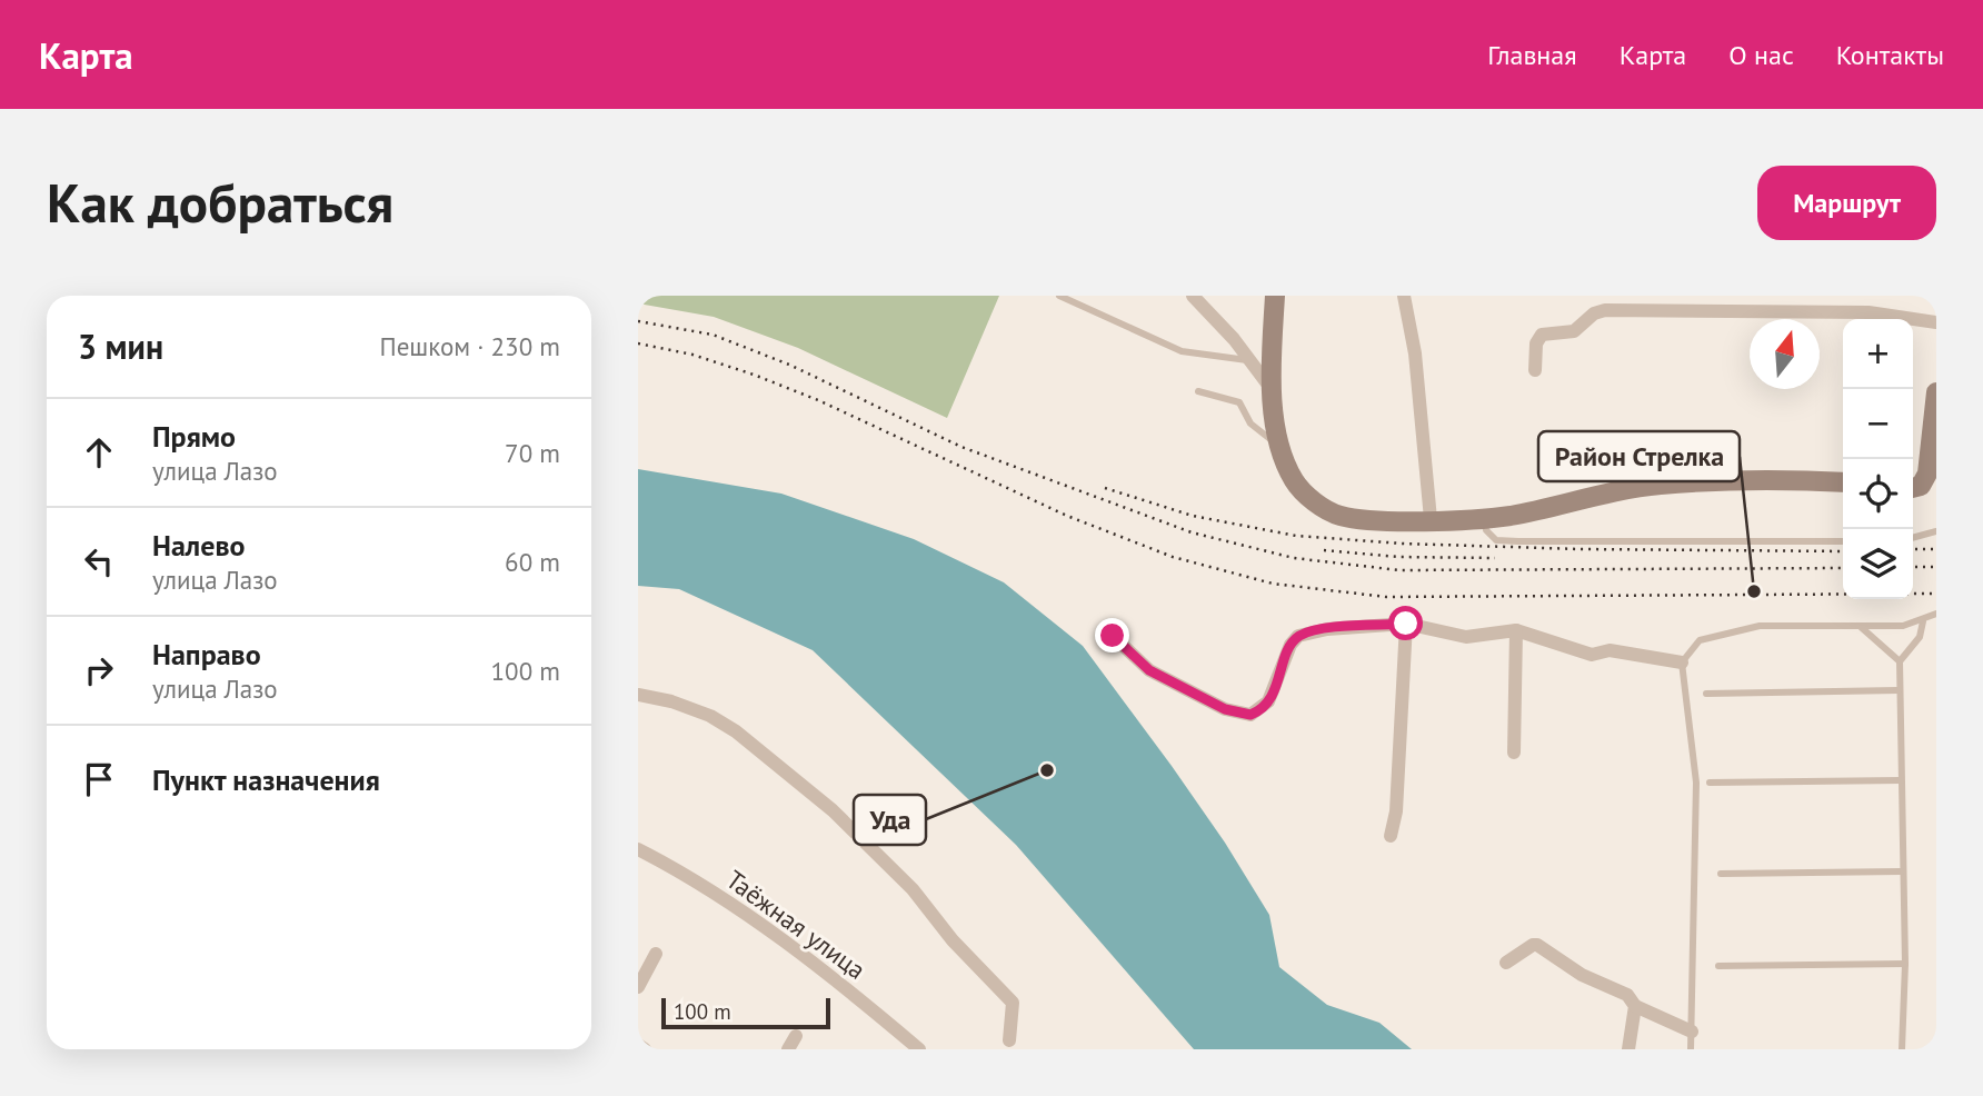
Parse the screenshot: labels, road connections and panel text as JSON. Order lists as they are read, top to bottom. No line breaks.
{"streets":{"street":["Таёжная улица"]},"places":["Район Стрелка","Уда"],"scale_bar":"100 m","north":"top","page":{"header":"Карта","nav":["Главная","Карта","О нас","Контакты"],"buttons":"Маршрут","title":"Как добраться","heading":["3 мин","Пешком · 230 m"],"map_buttons":["+","−"],"list":[["Прямо","улица Лазо","70 m"],["Налево","улица Лазо","60 m"],["Направо","улица Лазо","100 m"],"Пункт назначения"],"scale":"100 m"}}
